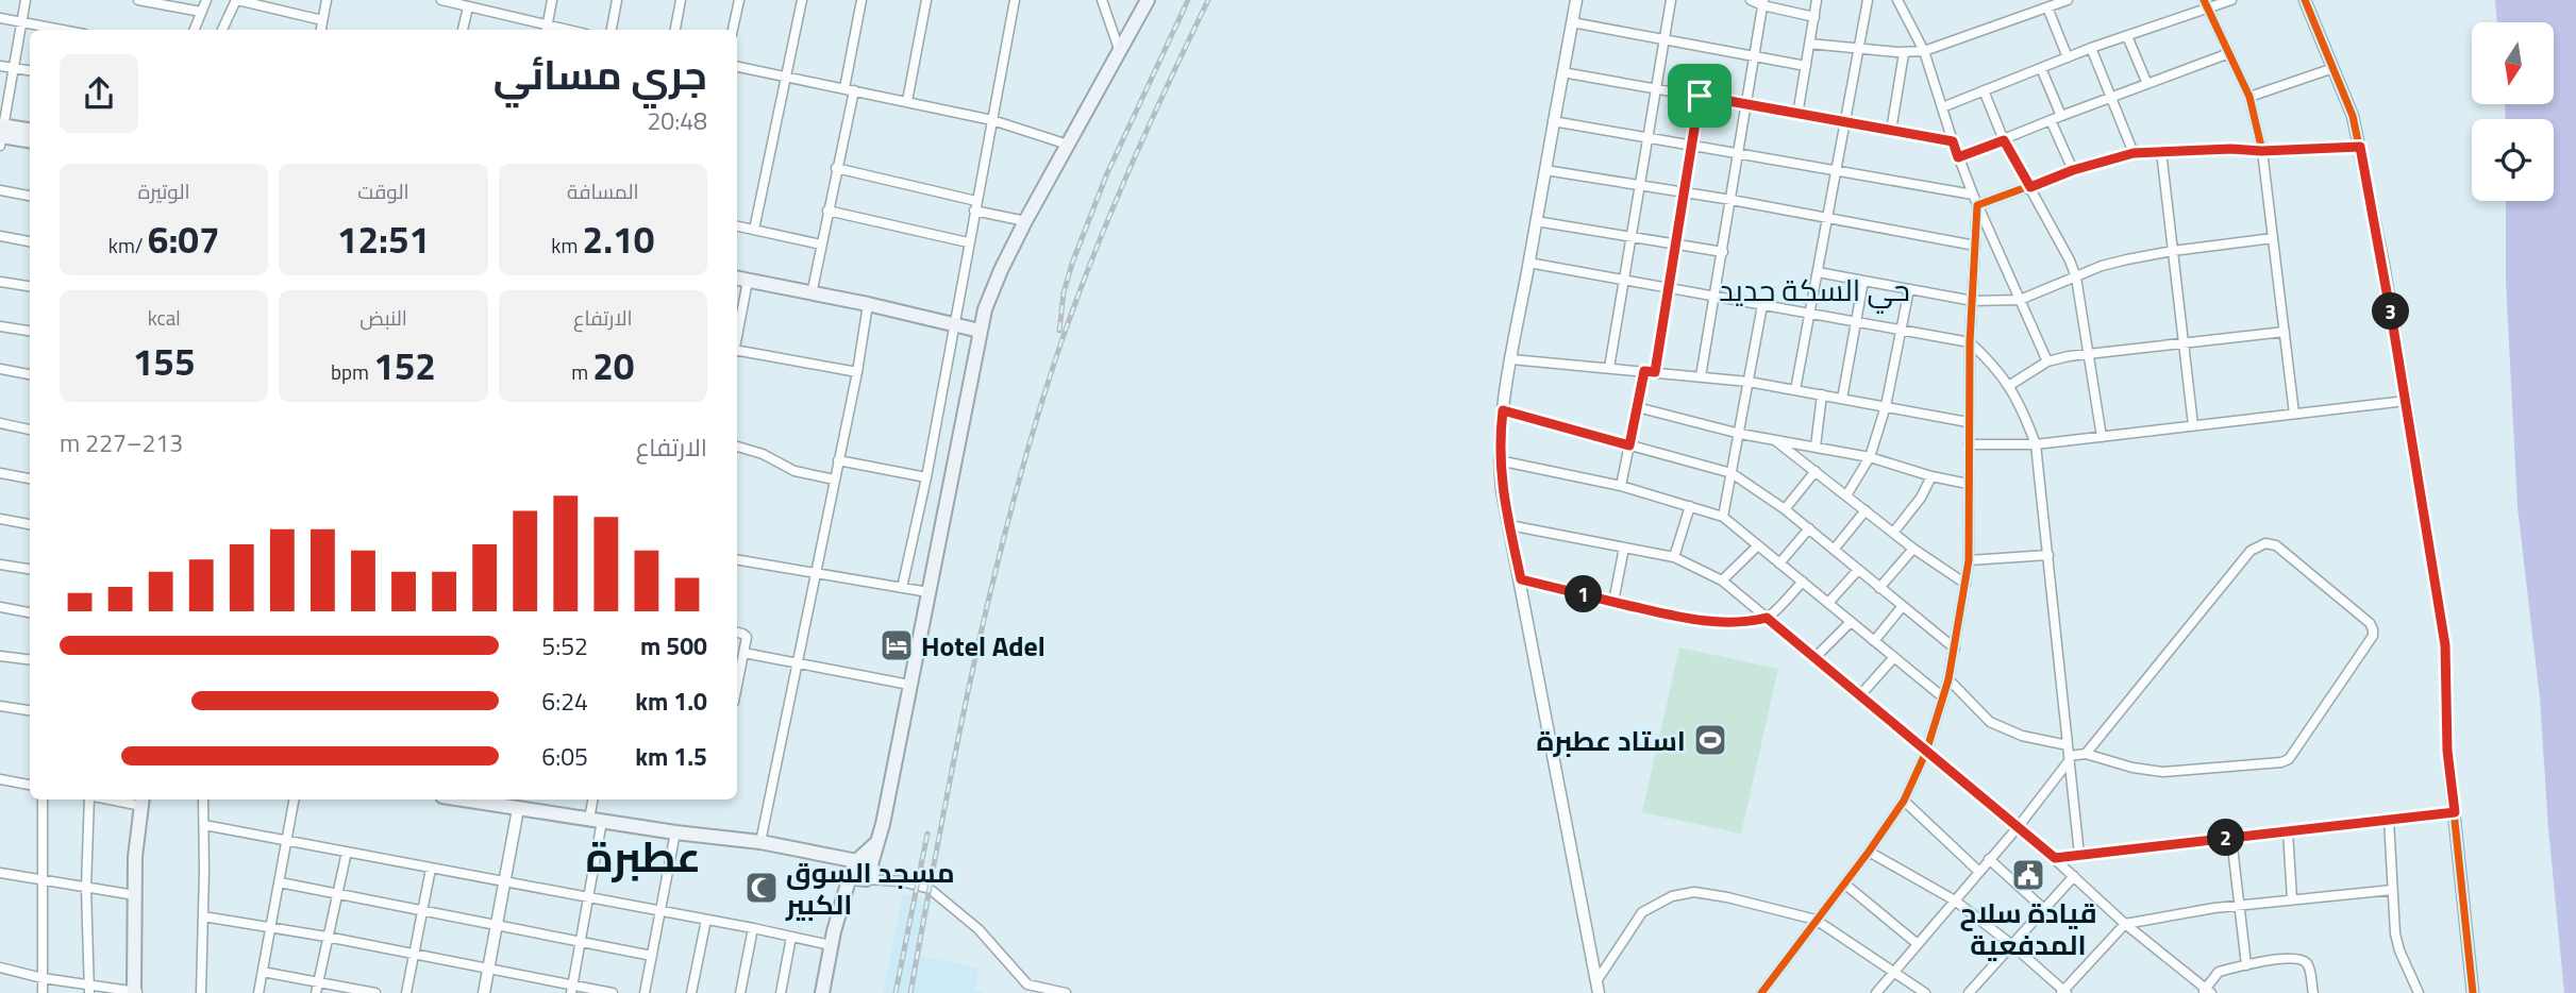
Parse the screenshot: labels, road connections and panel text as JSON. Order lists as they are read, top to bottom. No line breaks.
{"districts":["حي السكة حديد","عطبرة"],"places":{"hotel":["Hotel Adel"],"sports":["استاد عطبرة"],"public building":["قيادة سلاح المدفعية"],"mosque":["مسجد السوق الكبير"]},"north":"bottom","page":{"heading":["جري مسائي","20:48"],"stats":[["المسافة","2.10 km"],["الوقت","12:51"],["الوتيرة","6:07 /km"],["الارتفاع","20 m"],["النبض","152 bpm"],["kcal","155"]],"pins":["3","1","2"],"chart":["الارتفاع","213–227 m"],"list":[{"name":"500 m","note":"5:52"},{"name":"1.0 km","note":"6:24"},{"name":"1.5 km","note":"6:05"}]}}
